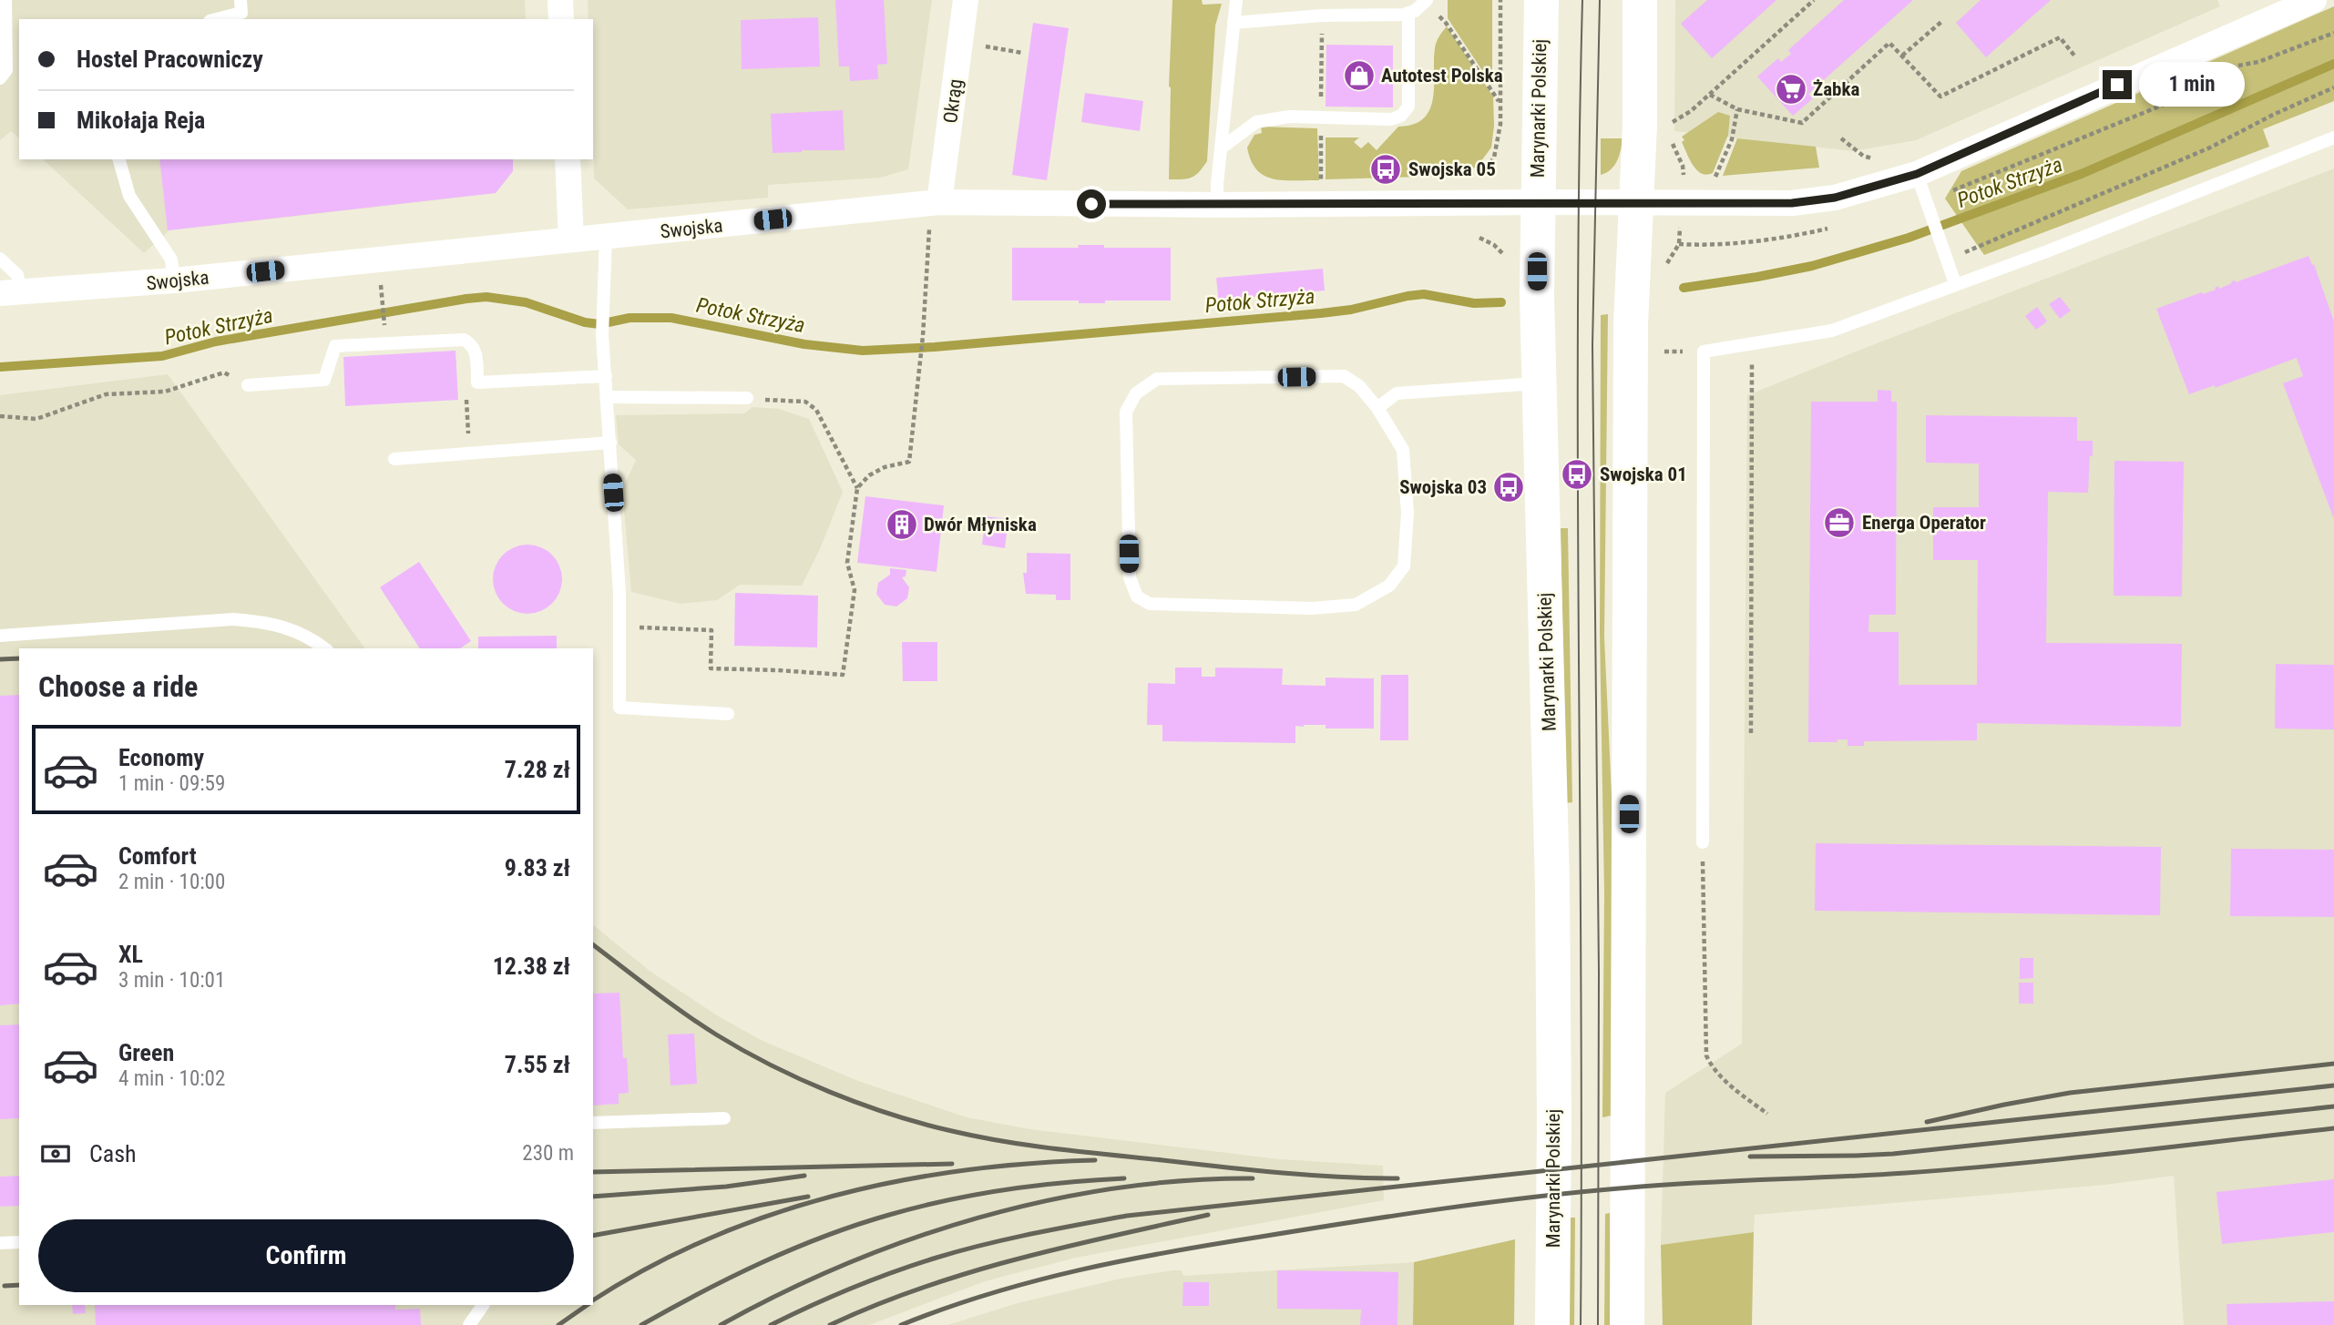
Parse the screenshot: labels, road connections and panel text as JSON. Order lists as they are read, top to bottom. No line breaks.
{"streets":{"main road":["Marynarki Polskiej"],"street":["Okrąg","Swojska"]},"crossings":[["Okrąg","Swojska"],["Marynarki Polskiej","Swojska"]],"water":["Potok Strzyża"],"places":{"shop":["Autotest Polska"],"supermarket":["Żabka"],"bus stop":["Swojska 05","Swojska 01","Swojska 03"],"office":["Energa Operator"],"building":["Dwór Młyniska"]},"page":{"banner":["Hostel Pracowniczy","Mikołaja Reja"],"bubble":"1 min","heading":"Choose a ride","list":[{"name":"Economy","note":"1 min · 09:59","value":"7.28 zł"},{"name":"Comfort","note":"2 min · 10:00","value":"9.83 zł"},{"name":"XL","note":"3 min · 10:01","value":"12.38 zł"},{"name":"Green","note":"4 min · 10:02","value":"7.55 zł"}],"pay":["Cash","230 m"],"buttons":"Confirm"}}
